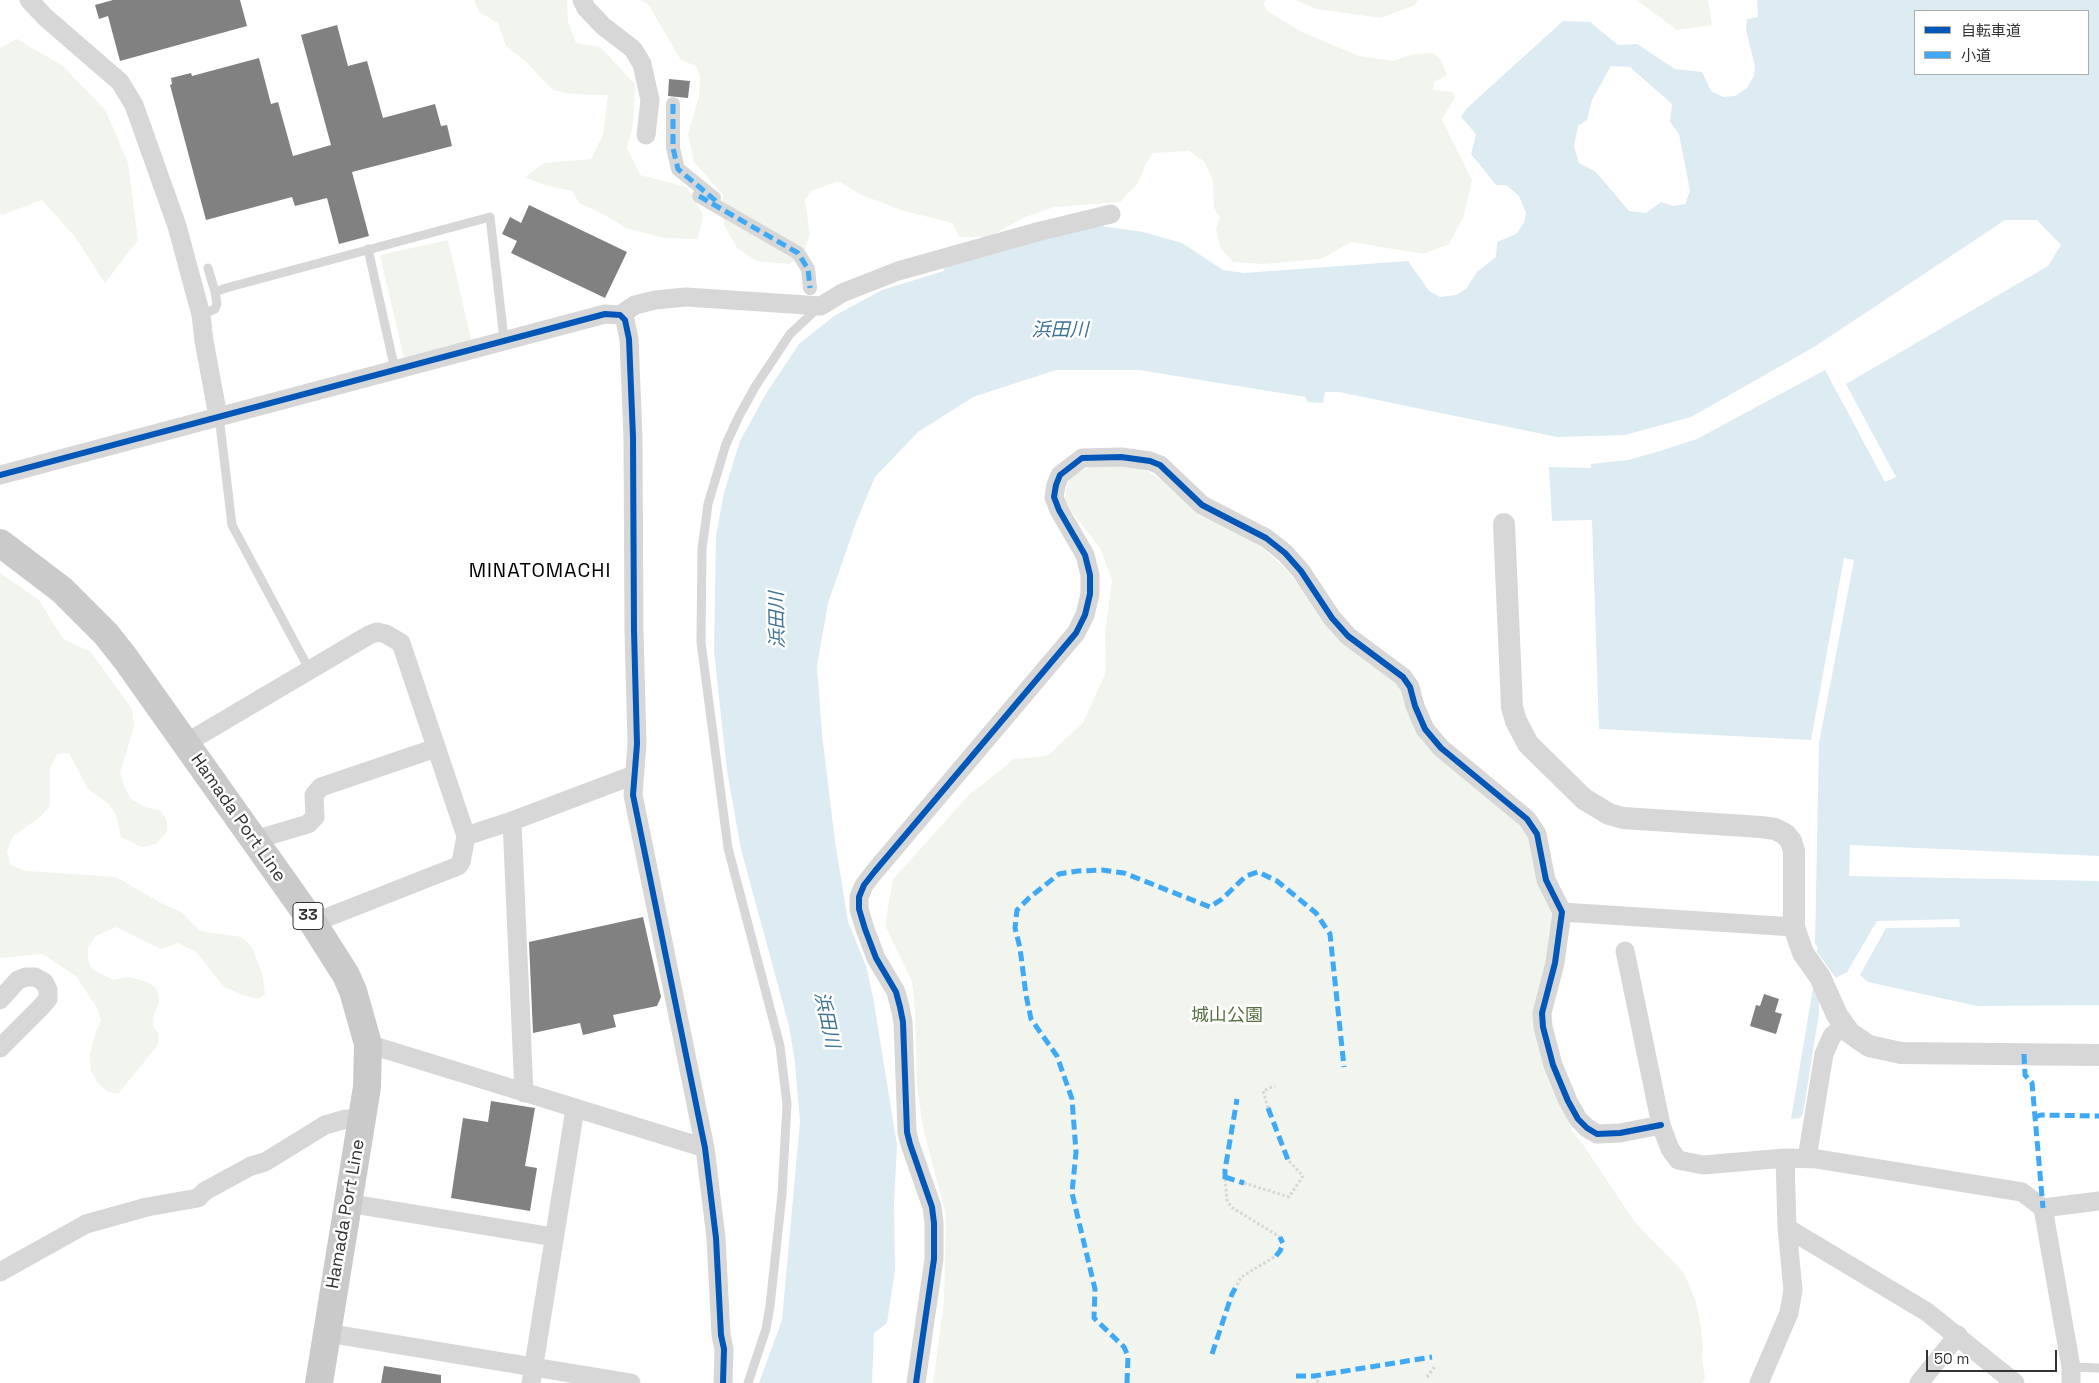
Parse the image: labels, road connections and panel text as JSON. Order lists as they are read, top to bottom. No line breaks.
{"streets":{"main road":["Hamada Port Line","33"]},"districts":["MINATOMACHI"],"water":["浜田川"],"parks":["城山公園"],"legend":["自転車道","小道"],"scale_bar":"50 m"}
